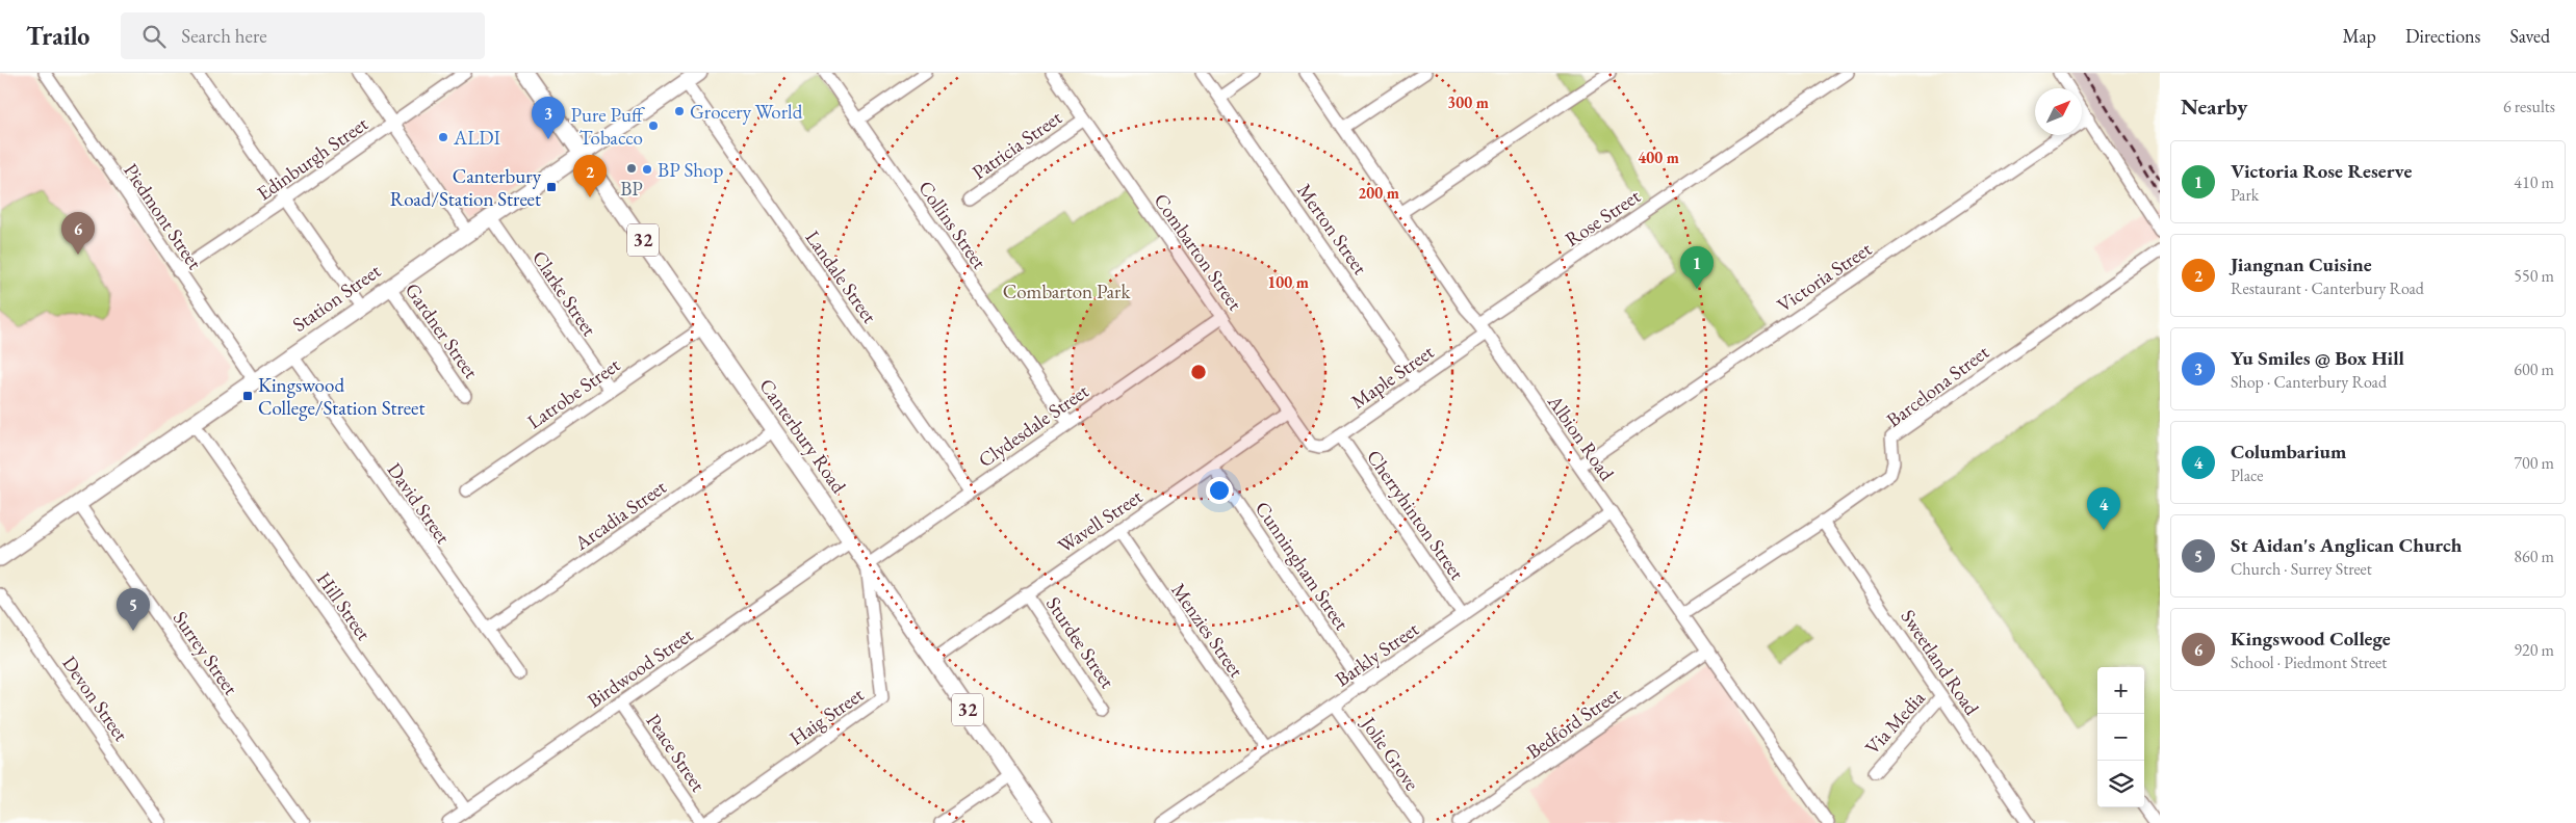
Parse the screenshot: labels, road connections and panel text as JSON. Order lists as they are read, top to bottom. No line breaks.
{"streets":{"main road":["32","Station Street","Canterbury Road"],"street":["Patricia Street","Edinburgh Street","Piedmont Street","Rose Street","Collins Street","Merton Street","Combarton Street","Landale Street","Victoria Street","Clarke Street","Gardner Street","Maple Street","Barcelona Street","Latrobe Street","Clydesdale Street","Albion Road","David Street","Arcadia Street","Cherryhinton Street","Wavell Street","Cunningham Street","Hill Street","Menzies Street","Sturdee Street","Surrey Street","Barkly Street","Sweetland Road","Birdwood Street","Devon Street","Haig Street","Bedford Street","Via Media","Peace Street","Jolie Grove"]},"crossings":[["Patricia Street","Combarton Street"],["Edinburgh Street","Piedmont Street"],["Piedmont Street","Station Street"],["Rose Street","Maple Street"],["Rose Street","Albion Road"],["Collins Street","Clydesdale Street"],["Merton Street","Maple Street"],["Combarton Street","Maple Street"],["Combarton Street","Clydesdale Street"],["Combarton Street","Wavell Street"],["Landale Street","Station Street"],["Landale Street","Clydesdale Street"],["Victoria Street","Albion Road"],["Clarke Street","Station Street"],["Clarke Street","Latrobe Street"],["Station Street","Gardner Street"],["Station Street","Canterbury Road"],["Station Street","David Street"],["Station Street","Hill Street"],["Station Street","Surrey Street"],["Maple Street","Albion Road"],["Maple Street","Cherryhinton Street"],["Barcelona Street","Albion Road"],["Barcelona Street","Sweetland Road"],["Latrobe Street","Canterbury Road"],["Clydesdale Street","Canterbury Road"],["Clydesdale Street","Haig Street"],["Canterbury Road","Arcadia Street"],["Canterbury Road","Wavell Street"],["Canterbury Road","Birdwood Street"],["Canterbury Road","Haig Street"],["Albion Road","Barkly Street"],["Albion Road","Bedford Street"],["David Street","Arcadia Street"],["Cherryhinton Street","Barkly Street"],["Wavell Street","Cunningham Street"],["Wavell Street","Menzies Street"],["Wavell Street","Sturdee Street"],["Cunningham Street","Barkly Street"],["Hill Street","Birdwood Street"],["Menzies Street","Barkly Street"],["Barkly Street","Jolie Grove"],["Sweetland Road","Via Media"],["Birdwood Street","Peace Street"],["Haig Street","Peace Street"]],"parks":["Combarton Park"],"places":{"other":["Grocery World","Pure Puff Tobacco","ALDI","BP","BP Shop"],"transit":["Canterbury Road/Station Street","Kingswood College/Station Street"]},"north":"top right","page":{"header":"Trailo","search":"Search here","nav":["Map","Directions","Saved"],"heading":["Nearby","6 results"],"pins":["3","2","6","1","4","5"],"list":[{"mark":"1","name":"Victoria Rose Reserve","note":"Park","value":"410 m"},{"mark":"2","name":"Jiangnan Cuisine","note":"Restaurant · Canterbury Road","value":"550 m"},{"mark":"3","name":"Yu Smiles @ Box Hill","note":"Shop · Canterbury Road","value":"600 m"},{"mark":"4","name":"Columbarium","note":"Place","value":"700 m"},{"mark":"5","name":"St Aidan's Anglican Church","note":"Church · Surrey Street","value":"860 m"},{"mark":"6","name":"Kingswood College","note":"School · Piedmont Street","value":"920 m"}],"map_buttons":["+","−"]},"rings":["300 m","400 m","200 m","100 m"]}
